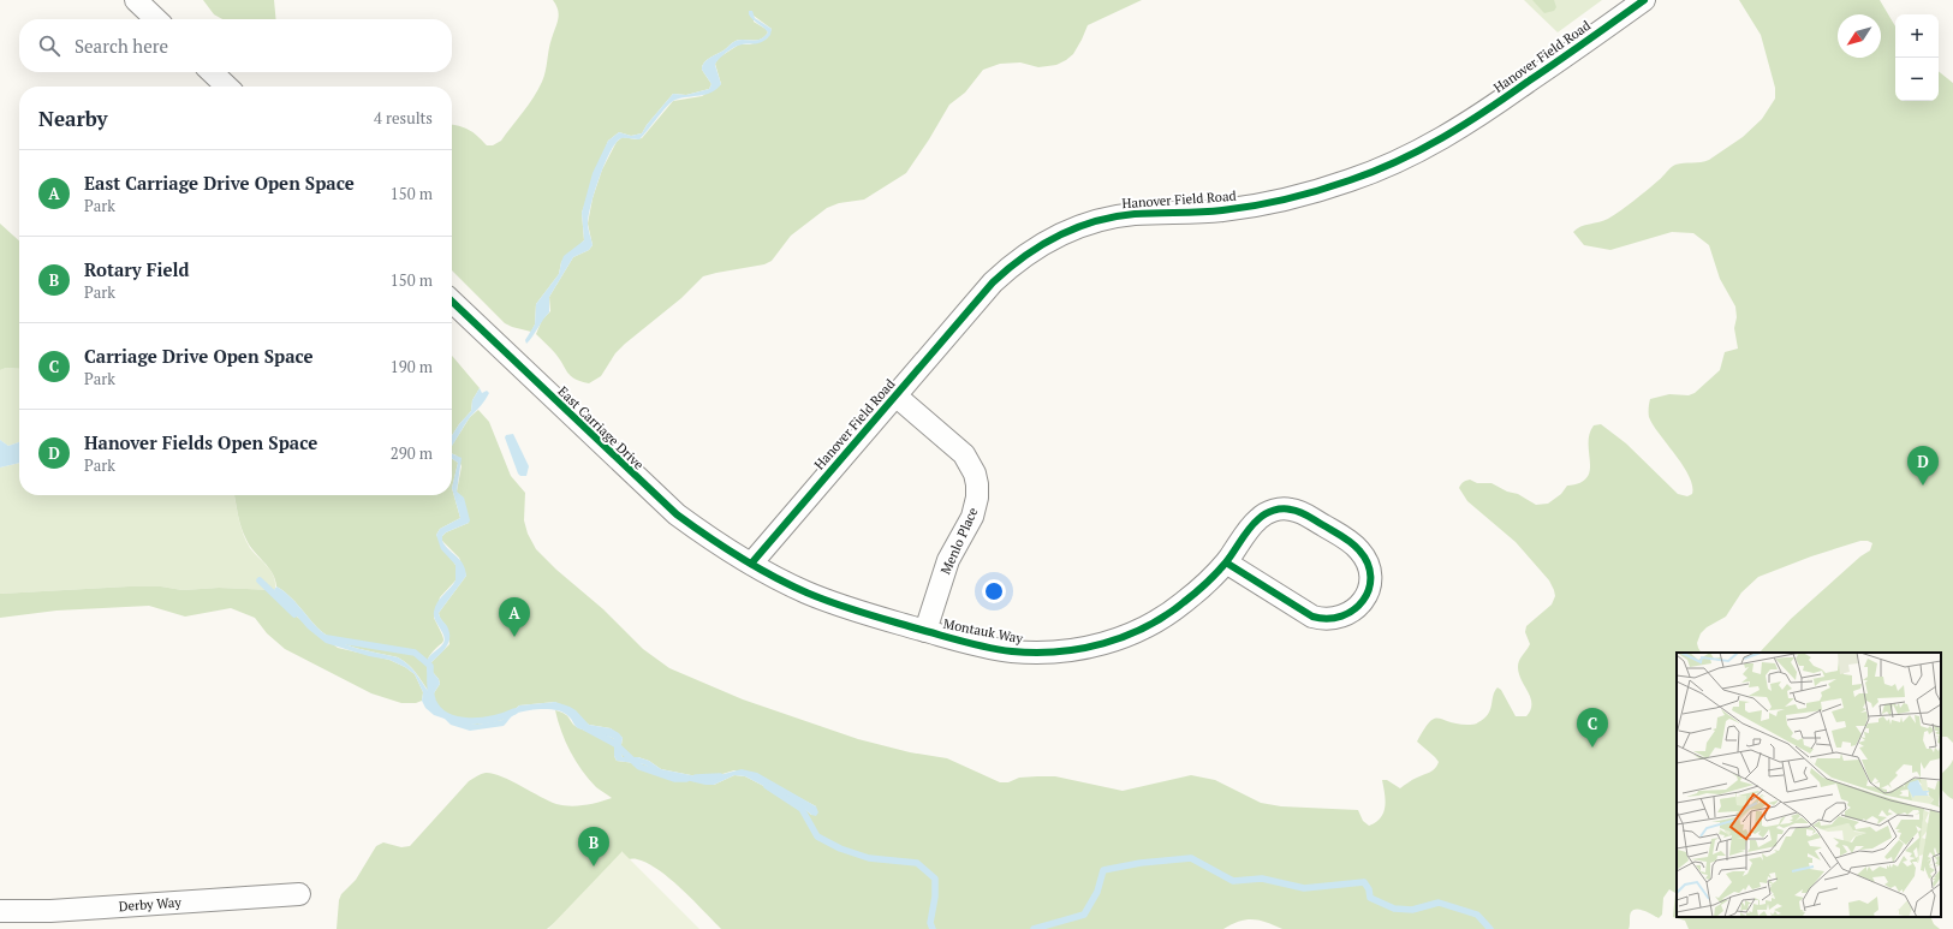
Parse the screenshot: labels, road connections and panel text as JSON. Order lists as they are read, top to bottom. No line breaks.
{"streets":{"street":["Hanover Field Road","East Carriage Drive","Menlo Place","Montauk Way","Derby Way"]},"crossings":[["Hanover Field Road","East Carriage Drive"],["Hanover Field Road","Menlo Place"],["Hanover Field Road","Montauk Way"],["East Carriage Drive","Montauk Way"],["Menlo Place","Montauk Way"]],"north":"bottom left","page":{"map_buttons":["+","−"],"search":"Search here","heading":["Nearby","4 results"],"list":[{"mark":"A","name":"East Carriage Drive Open Space","note":"Park","value":"150 m"},{"mark":"B","name":"Rotary Field","note":"Park","value":"150 m"},{"mark":"C","name":"Carriage Drive Open Space","note":"Park","value":"190 m"},{"mark":"D","name":"Hanover Fields Open Space","note":"Park","value":"290 m"}],"pins":["D","A","C","B"]}}
